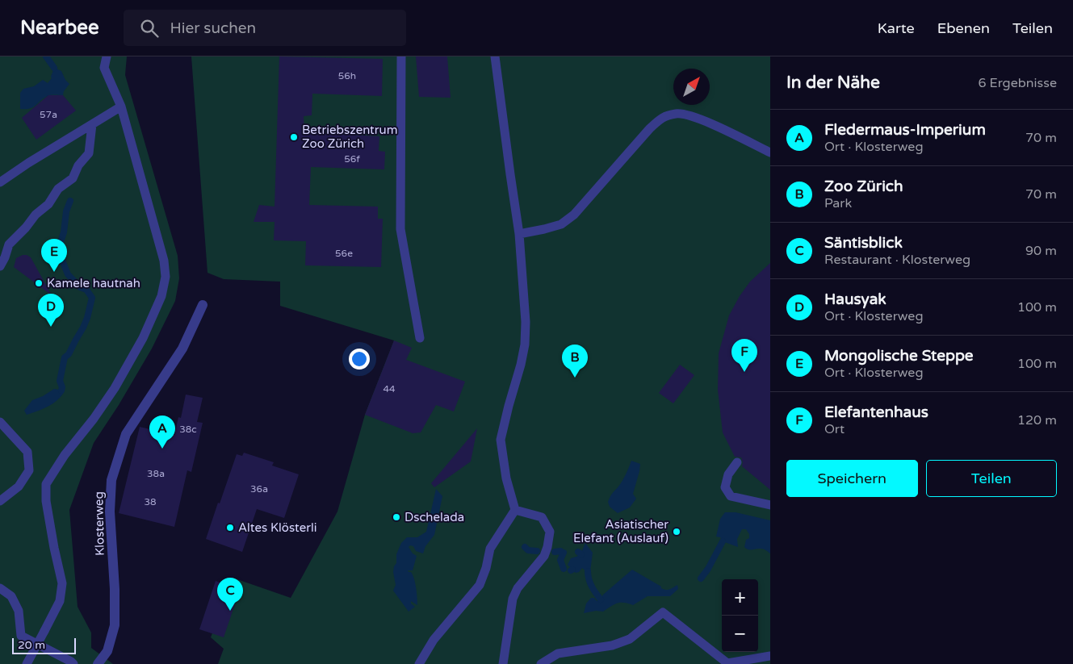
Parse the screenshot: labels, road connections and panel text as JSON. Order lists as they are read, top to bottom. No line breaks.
{"streets":{"street":["Klosterweg"]},"places":["Betriebszentrum Zoo Zürich","Kamele hautnah","Dschelada","Altes Klösterli","Asiatischer Elefant (Auslauf)"],"house_numbers":["56h","57a","56f","56e","44","38c","38a","36a","38"],"scale_bar":"20 m","north":"top right","page":{"header":"Nearbee","search":"Hier suchen","nav":["Karte","Ebenen","Teilen"],"heading":["In der Nähe","6 Ergebnisse"],"list":[{"mark":"A","name":"Fledermaus-Imperium","note":"Ort · Klosterweg","value":"70 m"},{"mark":"B","name":"Zoo Zürich","note":"Park","value":"70 m"},{"mark":"C","name":"Säntisblick","note":"Restaurant · Klosterweg","value":"90 m"},{"mark":"D","name":"Hausyak","note":"Ort · Klosterweg","value":"100 m"},{"mark":"E","name":"Mongolische Steppe","note":"Ort · Klosterweg","value":"100 m"},{"mark":"F","name":"Elefantenhaus","note":"Ort","value":"120 m"}],"pins":["E","D","F","B","A","C"],"buttons":["Speichern","Teilen"],"map_buttons":["+","−"],"scale":"20 m"}}
